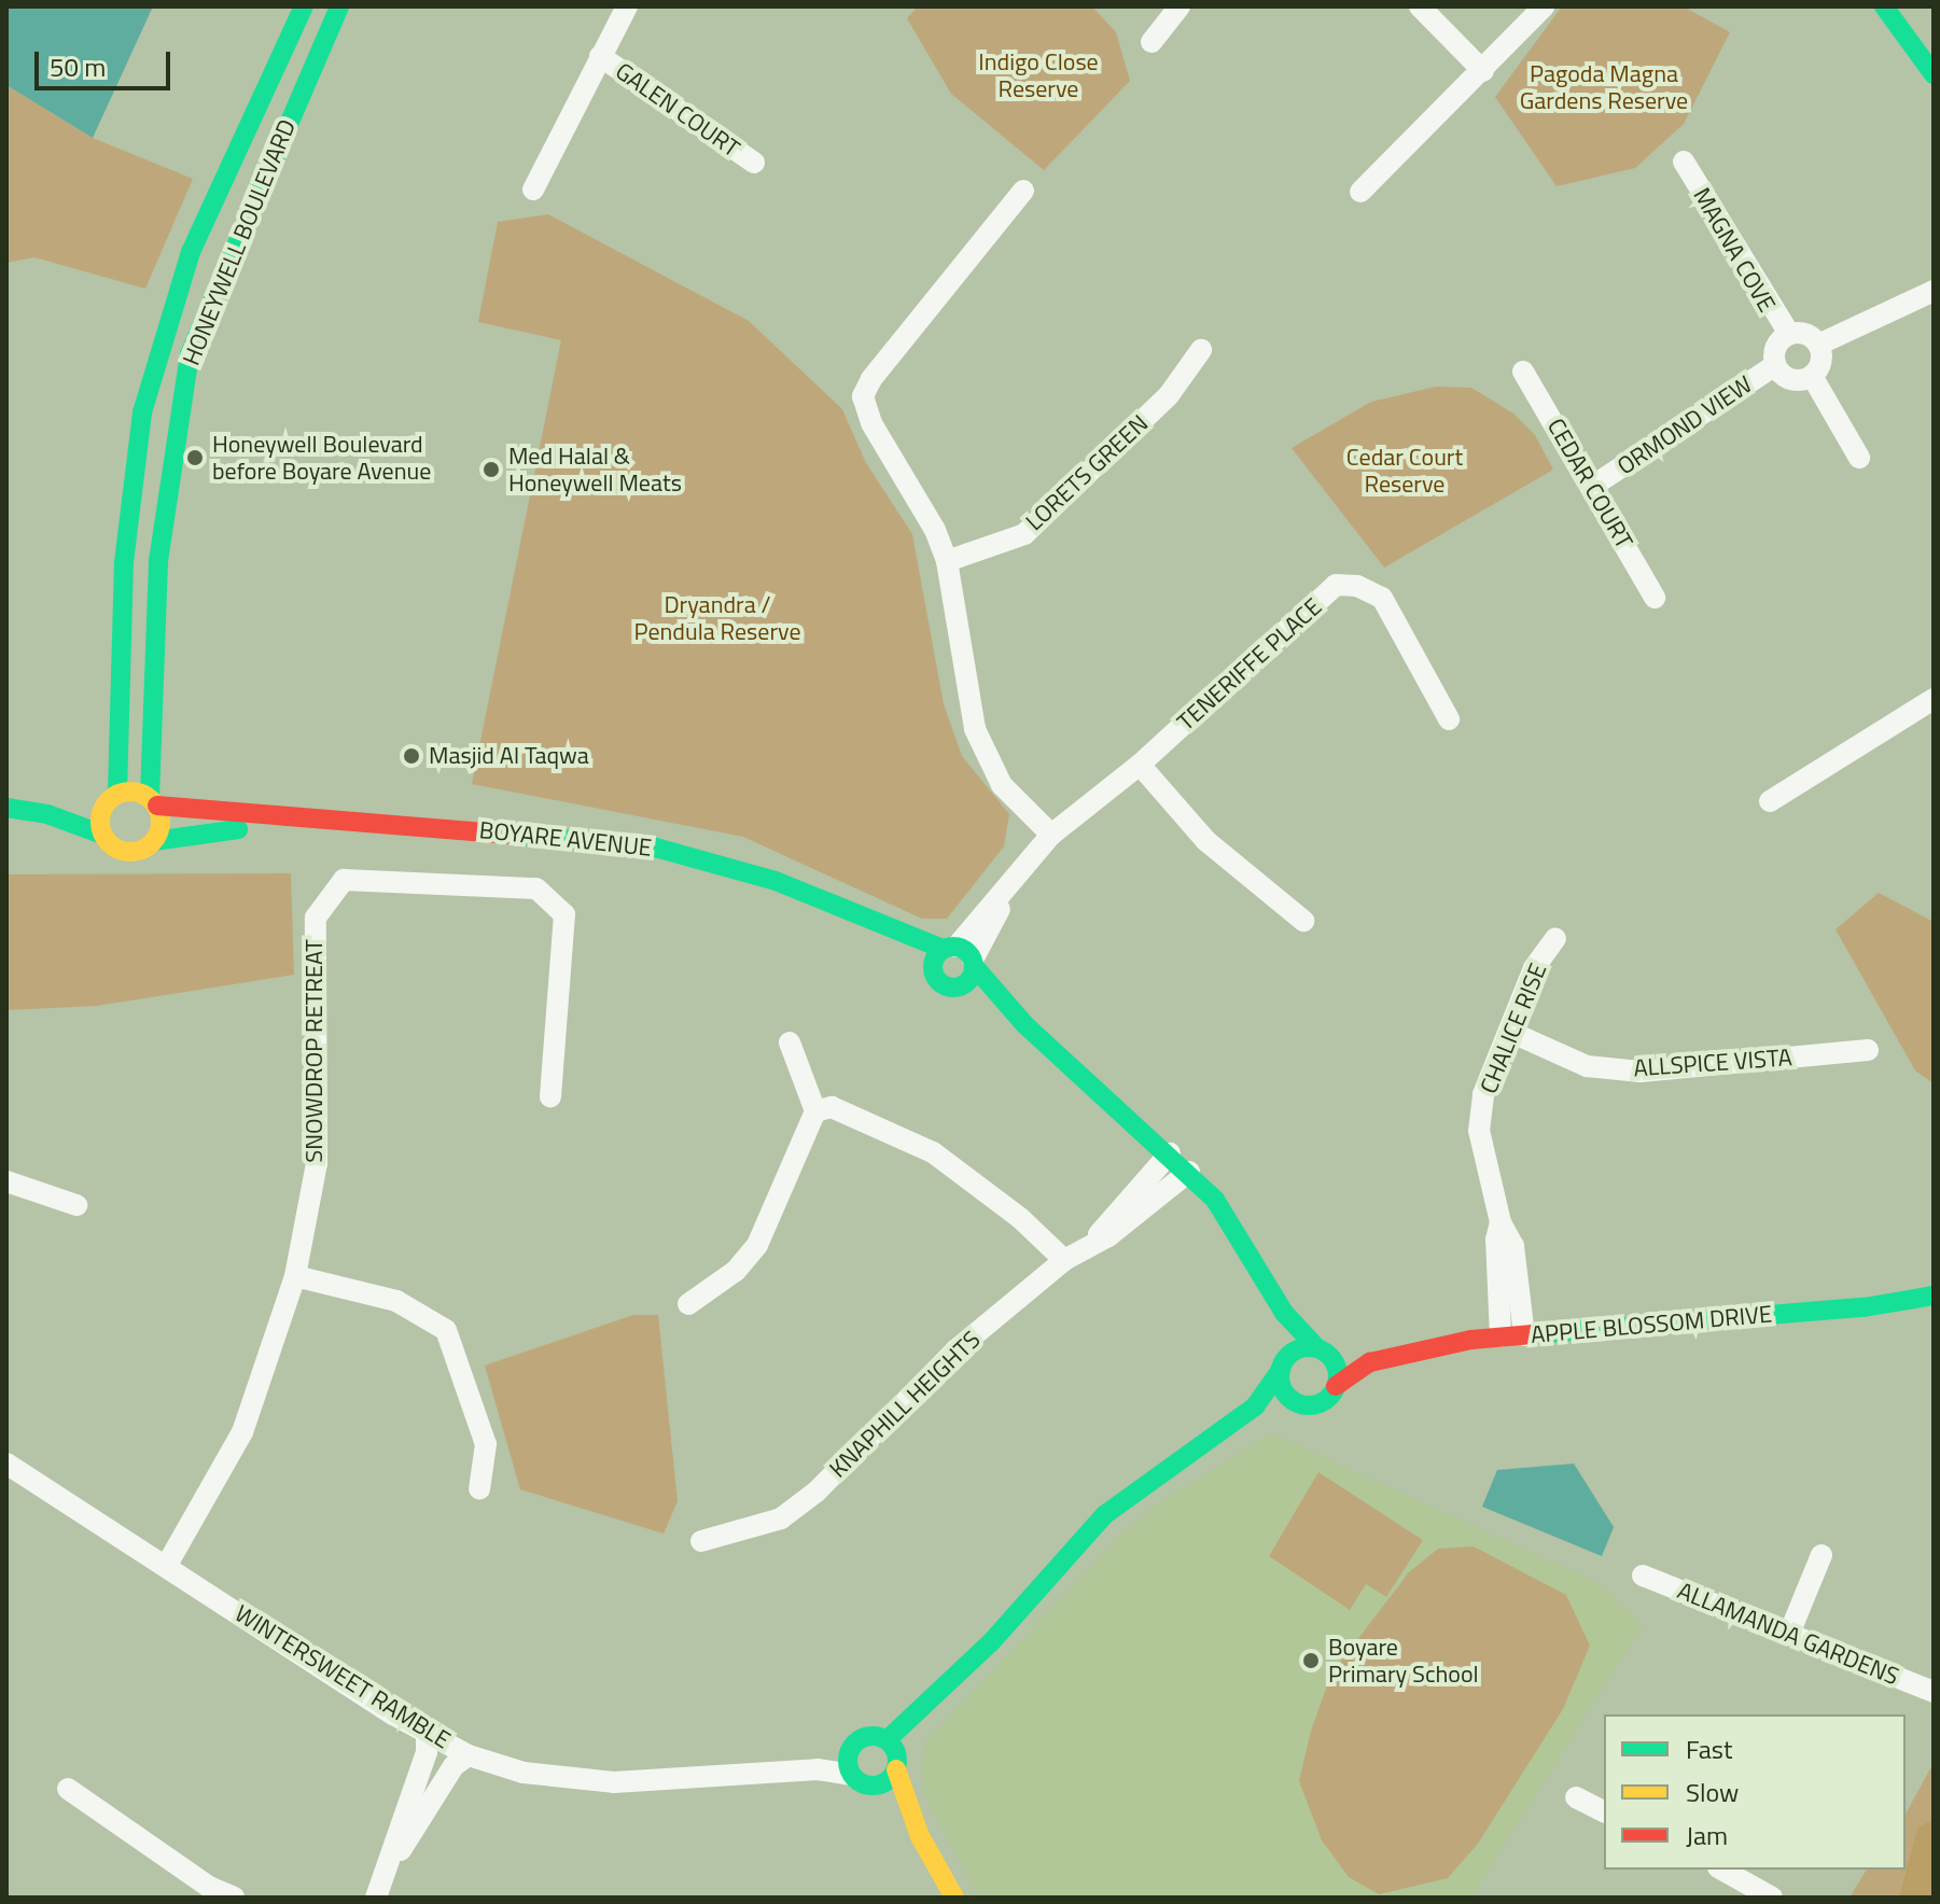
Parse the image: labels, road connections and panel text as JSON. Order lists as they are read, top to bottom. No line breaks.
{"streets":{"street":["GALEN COURT","HONEYWELL BOULEVARD","MAGNA COVE","ORMOND VIEW","LORETS GREEN","CEDAR COURT","TENERIFFE PLACE","BOYARE AVENUE","CHALICE RISE","SNOWDROP RETREAT","ALLSPICE VISTA","APPLE BLOSSOM DRIVE","KNAPHILL HEIGHTS","ALLAMANDA GARDENS","WINTERSWEET RAMBLE"]},"crossings":[["HONEYWELL BOULEVARD","BOYARE AVENUE"],["MAGNA COVE","ORMOND VIEW"],["ORMOND VIEW","CEDAR COURT"],["TENERIFFE PLACE","BOYARE AVENUE"],["BOYARE AVENUE","APPLE BLOSSOM DRIVE"],["BOYARE AVENUE","KNAPHILL HEIGHTS"],["CHALICE RISE","ALLSPICE VISTA"],["CHALICE RISE","APPLE BLOSSOM DRIVE"],["SNOWDROP RETREAT","WINTERSWEET RAMBLE"]],"parks":["Indigo Close Reserve","Pagoda Magna Gardens Reserve","Cedar Court Reserve","Dryandra / Pendula Reserve"],"places":["Honeywell Boulevard before Boyare Avenue","Med Halal & Honeywell Meats","Masjid Al Taqwa","Boyare Primary School"],"legend":["Fast","Slow","Jam"],"scale_bar":"50 m"}
